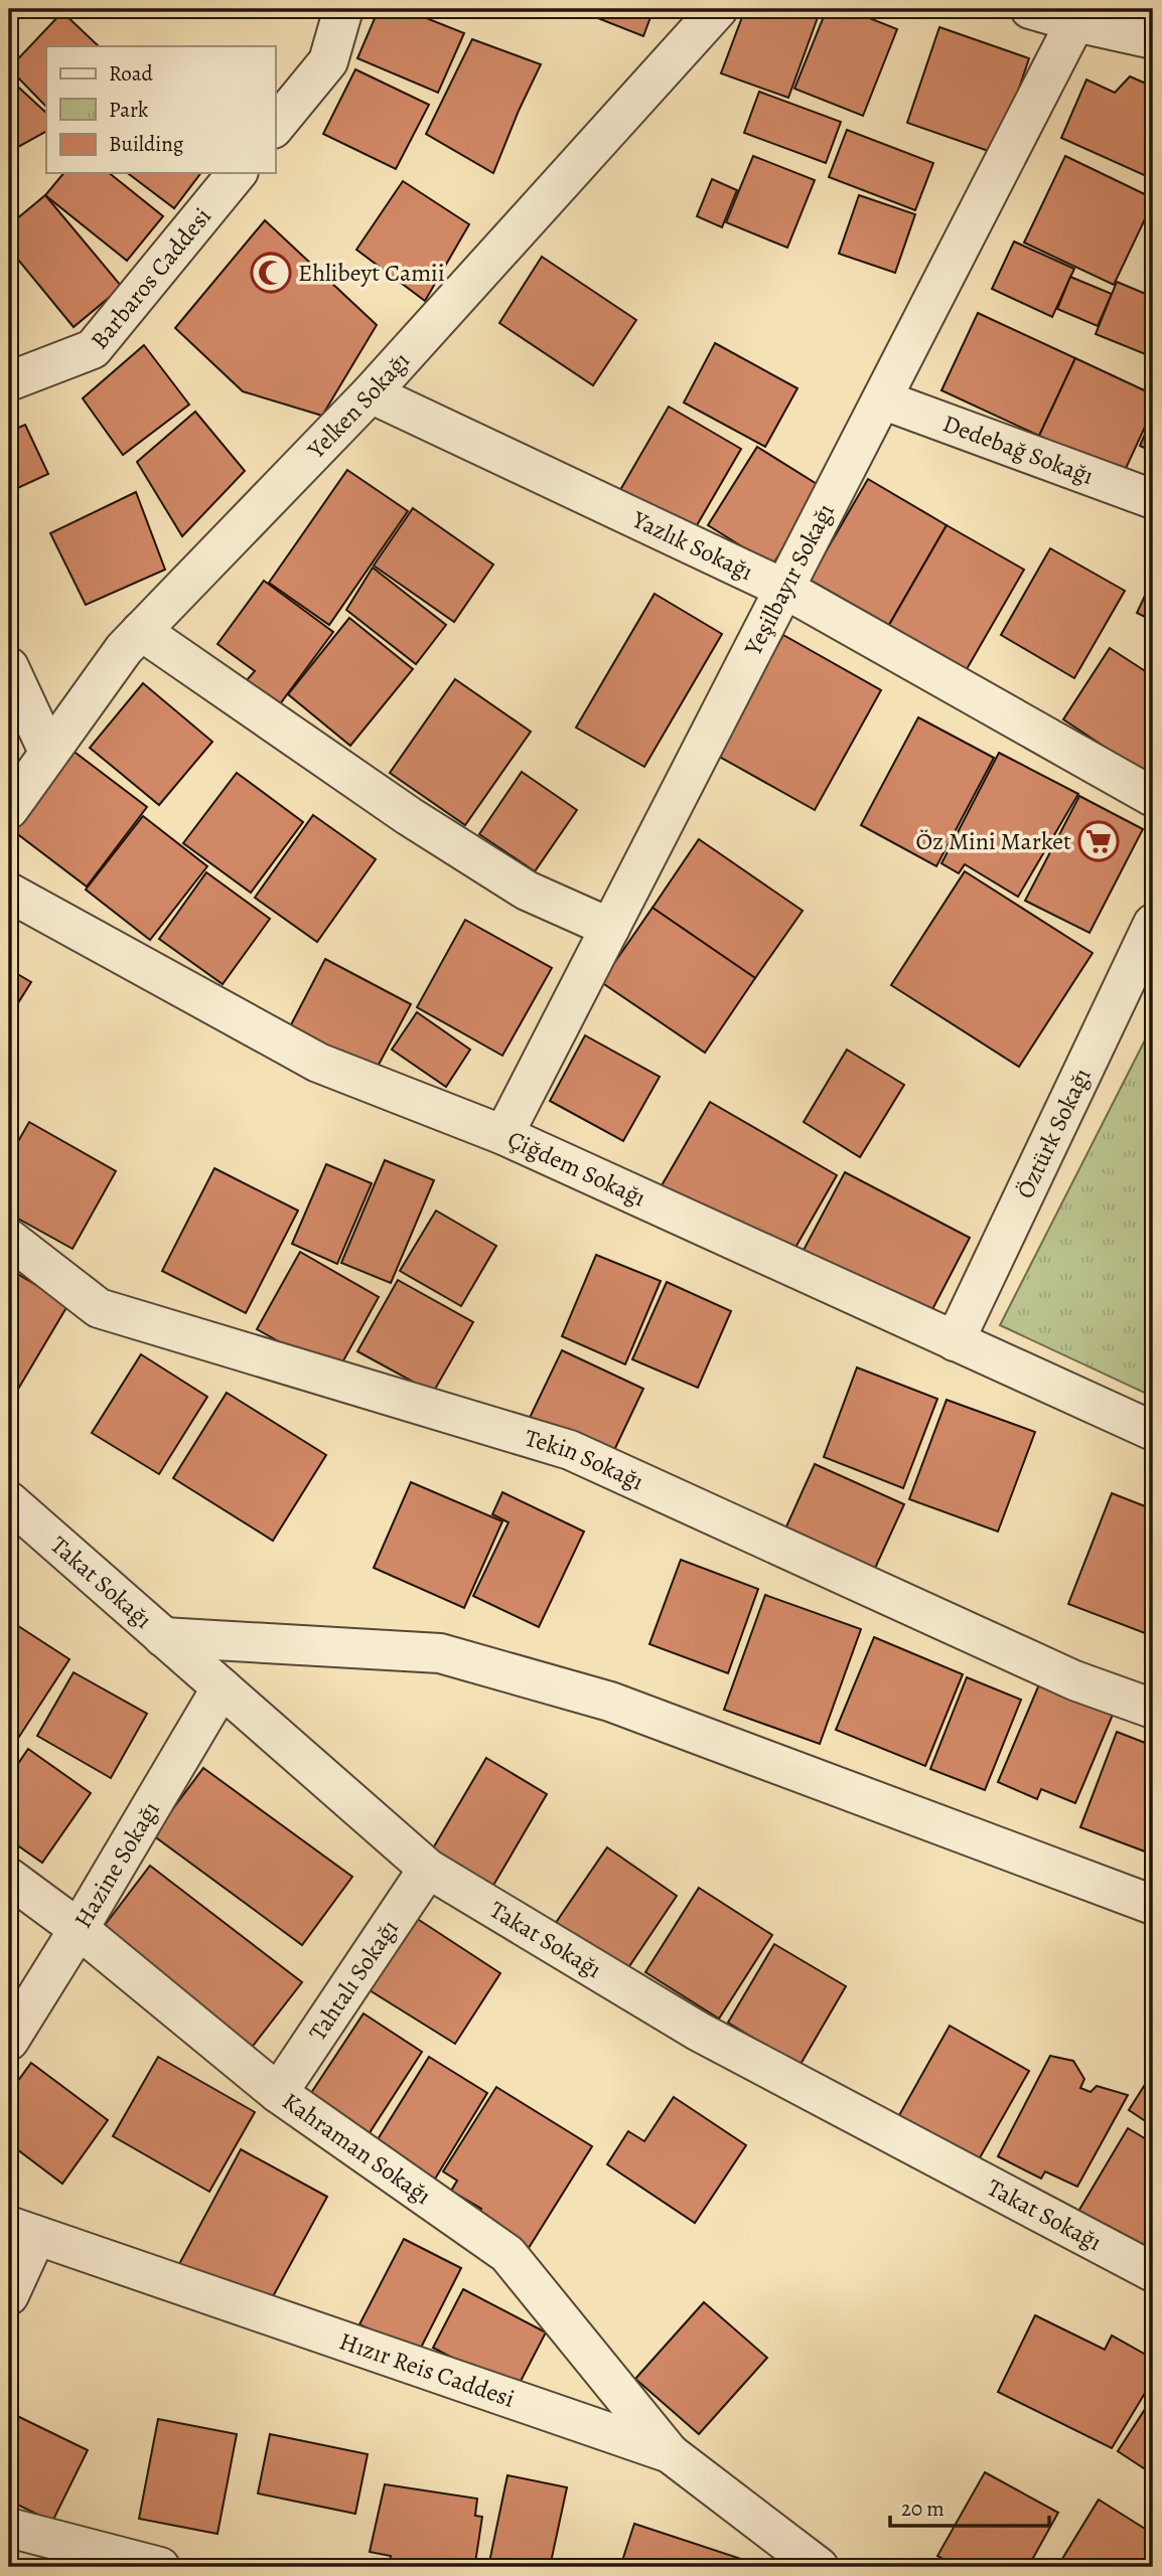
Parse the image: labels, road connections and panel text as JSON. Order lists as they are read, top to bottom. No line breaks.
{"streets":{"street":["Barbaros Caddesi","Yelken Sokağı","Dedebağ Sokağı","Yazlık Sokağı","Yeşilbayır Sokağı","Öztürk Sokağı","Çiğdem Sokağı","Tekin Sokağı","Takat Sokağı","Hazine Sokağı","Tahtalı Sokağı","Kahraman Sokağı","Hızır Reis Caddesi"]},"crossings":[["Yelken Sokağı","Yazlık Sokağı"],["Dedebağ Sokağı","Yeşilbayır Sokağı"],["Yazlık Sokağı","Yeşilbayır Sokağı"],["Yeşilbayır Sokağı","Çiğdem Sokağı"],["Öztürk Sokağı","Çiğdem Sokağı"],["Takat Sokağı","Hazine Sokağı"],["Takat Sokağı","Tahtalı Sokağı"],["Hazine Sokağı","Kahraman Sokağı"],["Tahtalı Sokağı","Kahraman Sokağı"],["Kahraman Sokağı","Hızır Reis Caddesi"]],"places":{"mosque":["Ehlibeyt Camii"],"supermarket":["Öz Mini Market"]},"legend":["Road","Park","Building"],"scale_bar":"20 m"}
